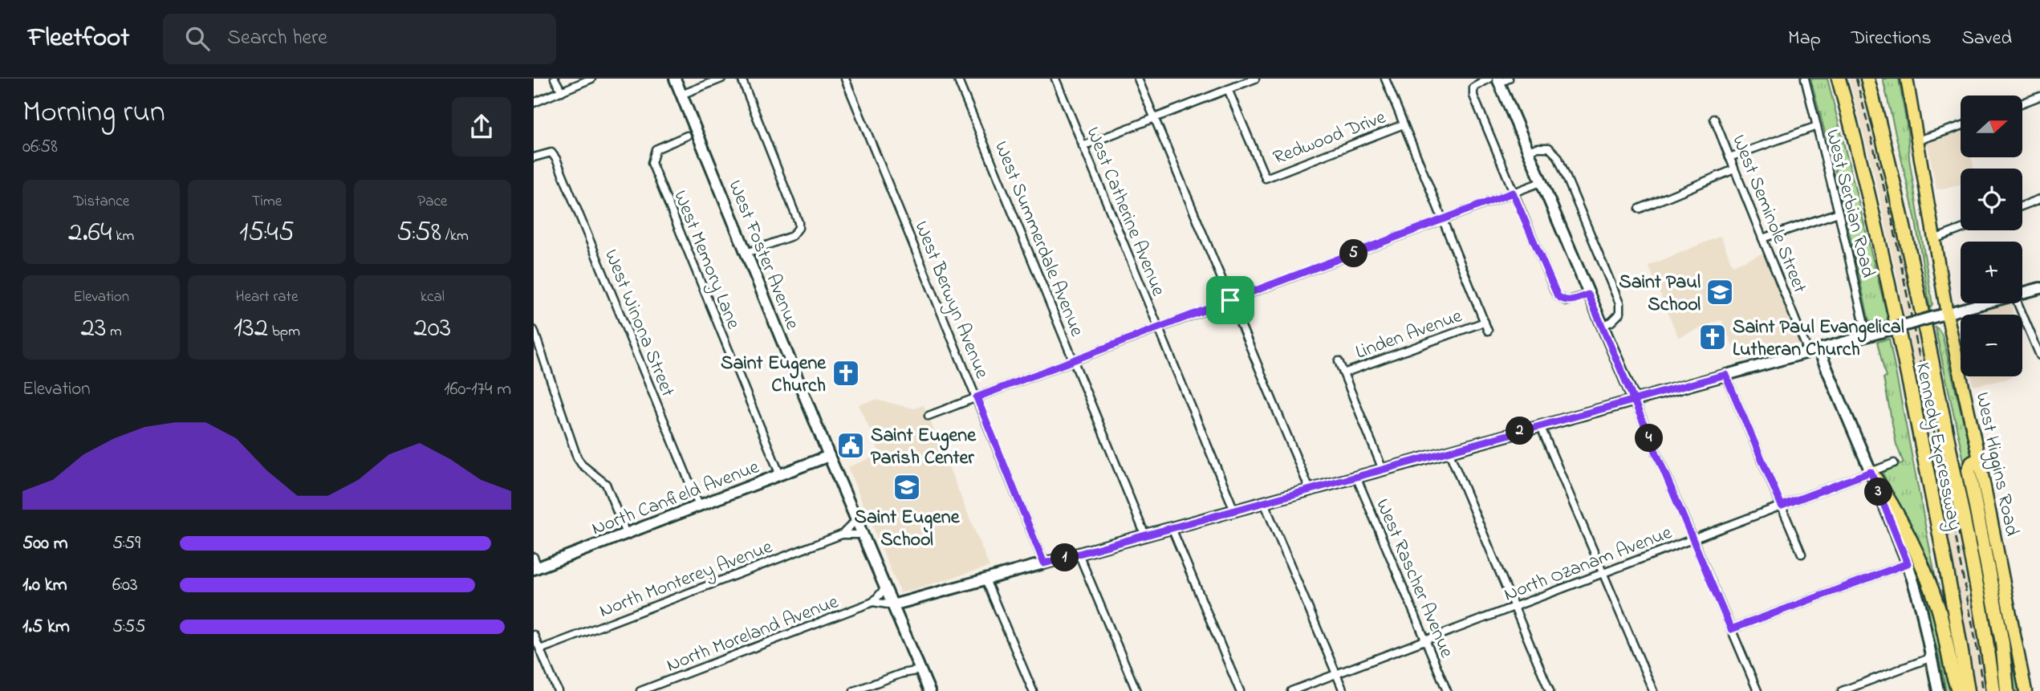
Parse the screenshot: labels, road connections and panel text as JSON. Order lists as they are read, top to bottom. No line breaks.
{"streets":{"highway":["Kennedy Expressway"],"main road":["West Higgins Road"],"street":["Redwood Drive","West Serbian Road","West Catherine Avenue","West Seminole Street","West Summerdale Avenue","West Foster Avenue","West Memory Lane","West Berwyn Avenue","West Winona Street","Linden Avenue","North Canfield Avenue","North Ozanam Avenue","North Monterey Avenue","West Rascher Avenue","North Moreland Avenue"]},"crossings":[["West Seminole Street","North Ozanam Avenue"],["West Foster Avenue","North Canfield Avenue"],["West Foster Avenue","North Monterey Avenue"],["West Foster Avenue","North Moreland Avenue"],["West Memory Lane","North Canfield Avenue"],["West Winona Street","North Canfield Avenue"],["Linden Avenue","West Rascher Avenue"],["North Ozanam Avenue","West Rascher Avenue"]],"places":{"school or university":["Saint Paul School","Saint Eugene School"],"church":["Saint Paul Evangelical Lutheran Church","Saint Eugene Church"],"public building":["Saint Eugene Parish Center"]},"north":"right","page":{"header":"Fleetfoot","search":"Search here","nav":["Map","Directions","Saved"],"heading":["Morning run","06:58"],"map_buttons":["+","−"],"stats":[["Distance","2.64 km"],["Time","15:45"],["Pace","5:58 /km"],["Elevation","23 m"],["Heart rate","132 bpm"],["kcal","203"]],"pins":["5","2","4","3","1"],"chart":["Elevation","160–174 m"],"list":[{"name":"500 m","note":"5:59"},{"name":"1.0 km","note":"6:03"},{"name":"1.5 km","note":"5:55"}]}}
